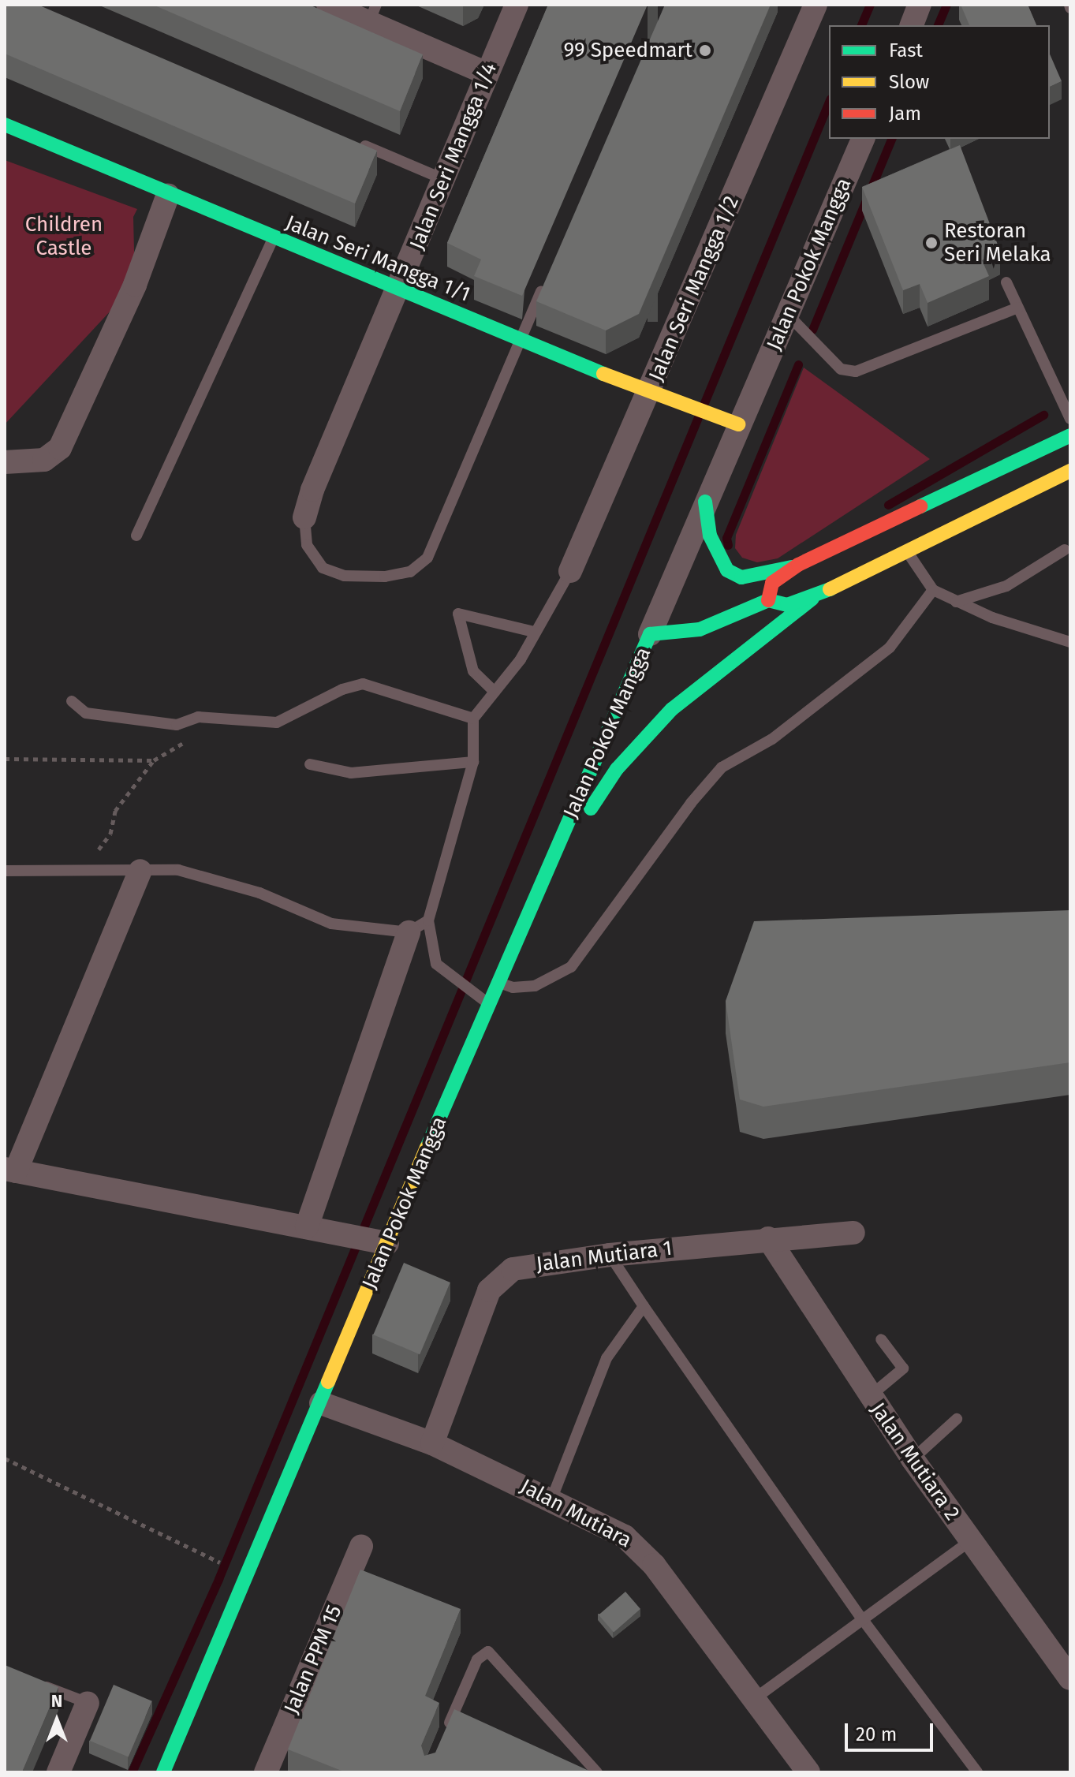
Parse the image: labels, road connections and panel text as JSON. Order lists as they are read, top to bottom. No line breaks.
{"streets":{"street":["Jalan Seri Mangga 1/4","Jalan Seri Mangga 1/1","Jalan Pokok Mangga","Jalan Seri Mangga 1/2","Jalan Mutiara 1","Jalan Mutiara 2","Jalan Mutiara","Jalan PPM 15"]},"crossings":[["Jalan Seri Mangga 1/4","Jalan Seri Mangga 1/1"],["Jalan Seri Mangga 1/1","Jalan Pokok Mangga"],["Jalan Seri Mangga 1/1","Jalan Seri Mangga 1/2"],["Jalan Pokok Mangga","Jalan Mutiara"],["Jalan Mutiara 1","Jalan Mutiara 2"],["Jalan Mutiara 1","Jalan Mutiara"]],"parks":["Children Castle"],"places":["99 Speedmart","Restoran Seri Melaka"],"legend":["Fast","Slow","Jam"],"scale_bar":"20 m","north":"top"}
